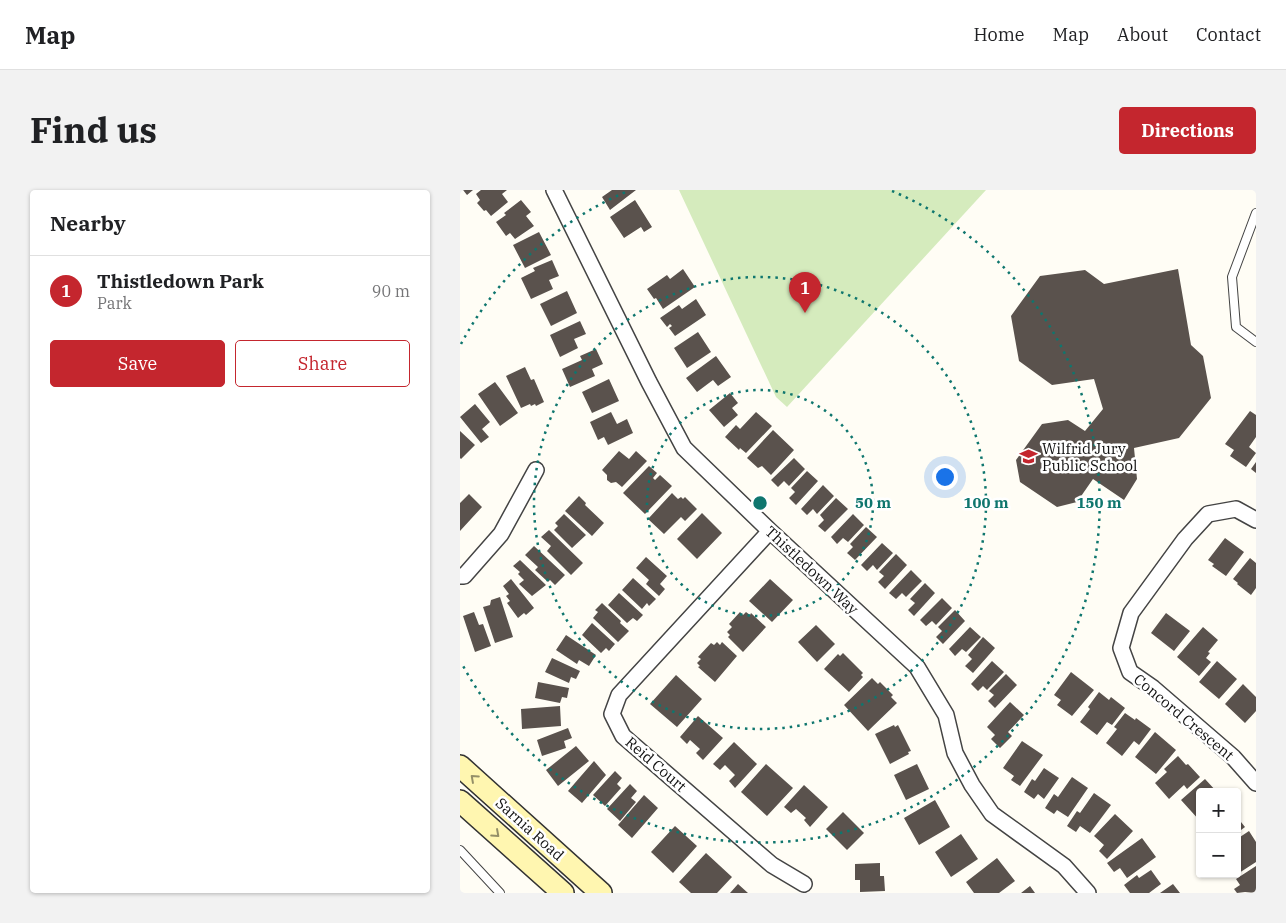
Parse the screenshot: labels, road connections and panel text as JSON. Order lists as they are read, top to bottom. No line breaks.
{"streets":{"main road":["Sarnia Road"],"street":["Thistledown Way","Concord Crescent","Reid Court"]},"crossings":[["Thistledown Way","Reid Court"]],"places":{"school or university":["Wilfrid Jury Public School"]},"page":{"header":"Map","nav":["Home","Map","About","Contact"],"title":"Find us","buttons":["Directions",["Save","Share"]],"heading":"Nearby","list":[{"mark":"1","name":"Thistledown Park","note":"Park","value":"90 m"}],"pins":"1","map_buttons":["+","−"]},"rings":["50 m","100 m","150 m"]}
